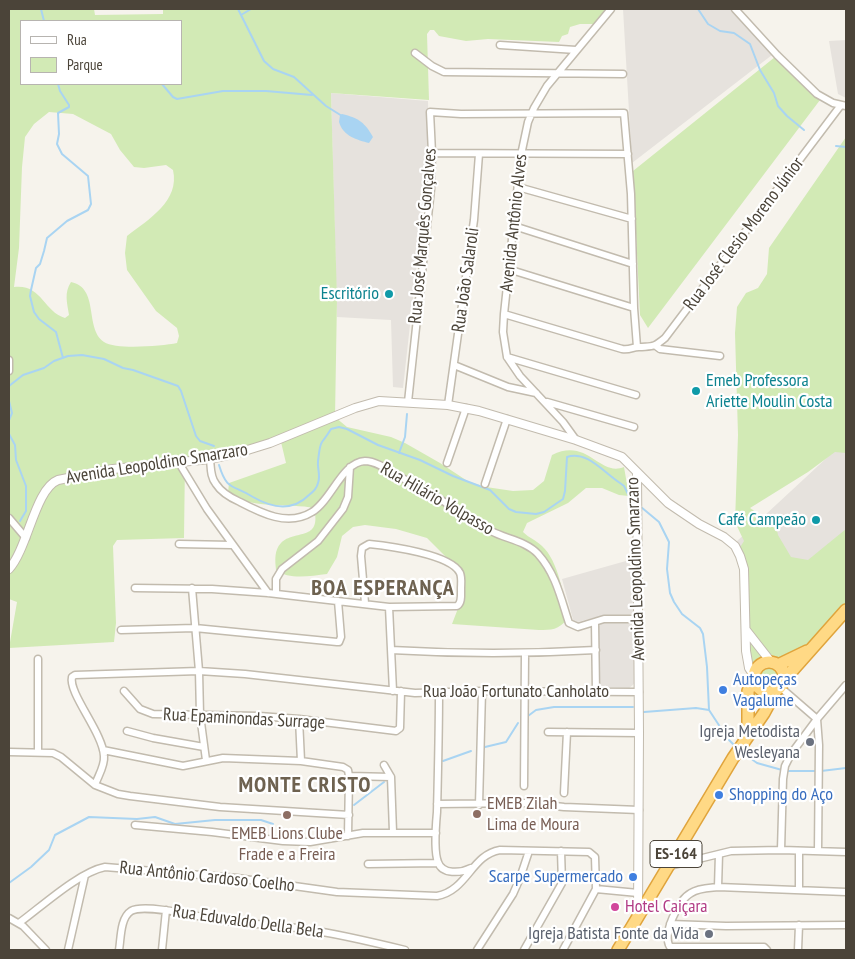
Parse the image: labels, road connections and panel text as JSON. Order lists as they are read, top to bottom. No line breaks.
{"streets":{"highway":["ES-164"],"street":["Avenida Antônio Alves","Rua José Clesio Moreno Júnior","Rua José Marquês Gonçalves","Rua João Salaroli","Avenida Leopoldino Smarzaro","Rua Hilário Volpasso","Rua João Fortunato Canholato","Rua Epaminondas Surrage","Rua Antônio Cardoso Coelho","Rua Eduvaldo Della Bela"]},"crossings":[["Avenida Antônio Alves","Rua José Marquês Gonçalves"],["Avenida Antônio Alves","Avenida Leopoldino Smarzaro"],["Rua José Marquês Gonçalves","Avenida Leopoldino Smarzaro"],["Rua João Salaroli","Avenida Leopoldino Smarzaro"],["Avenida Leopoldino Smarzaro","Rua Hilário Volpasso"],["Avenida Leopoldino Smarzaro","Rua João Fortunato Canholato"],["Avenida Leopoldino Smarzaro","ES-164"],["Rua João Fortunato Canholato","Rua Epaminondas Surrage"]],"districts":["BOA ESPERANÇA","MONTE CRISTO"],"places":["Escritório","Emeb Professora Ariette Moulin Costa","Café Campeão","Autopeças Vagalume","Igreja Metodista Wesleyana","Shopping do Aço","EMEB Zilah Lima de Moura","EMEB Lions Clube Frade e a Freira","Scarpe Supermercado","Hotel Caiçara","Igreja Batista Fonte da Vida"],"legend":["Rua","Parque"]}
